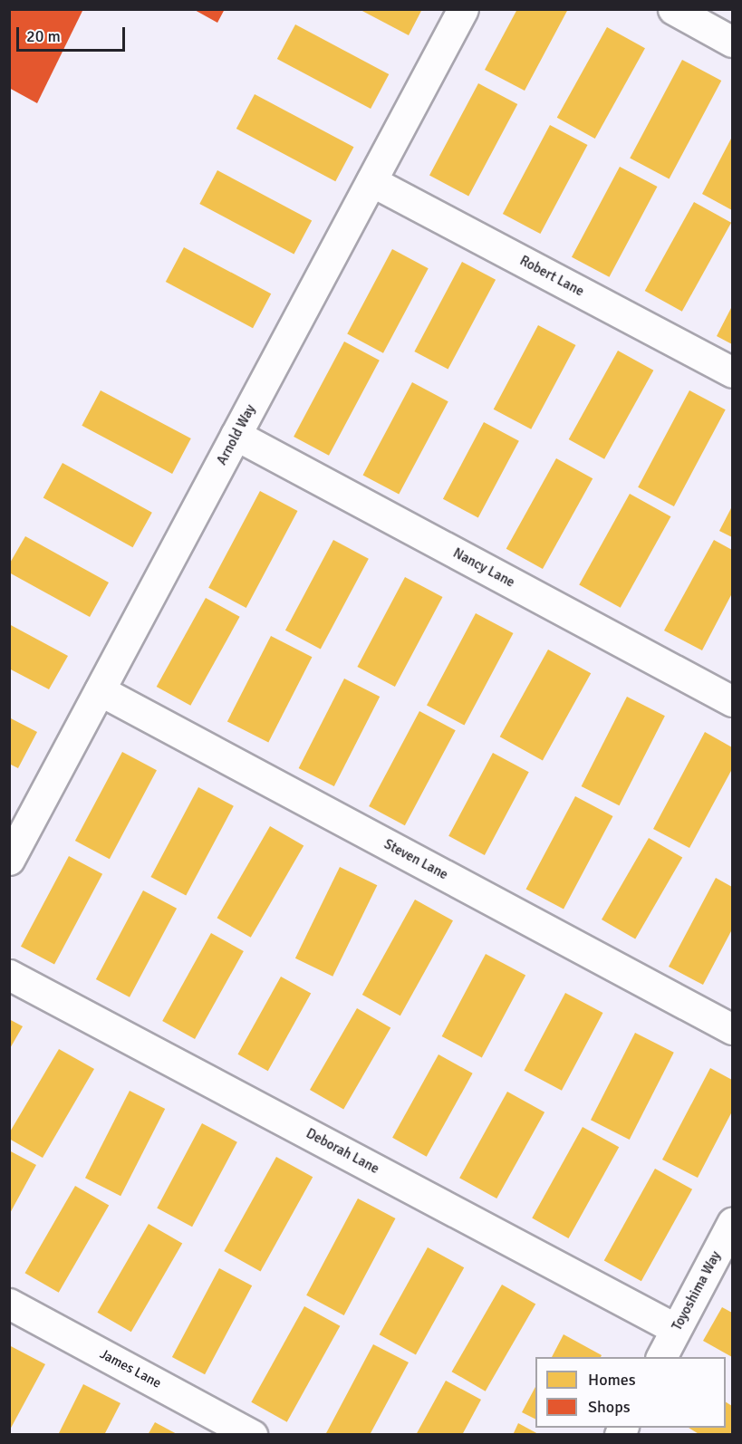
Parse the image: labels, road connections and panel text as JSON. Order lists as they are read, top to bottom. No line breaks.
{"streets":{"street":["Robert Lane","Arnold Way","Nancy Lane","Steven Lane","Deborah Lane","Toyoshima Way","James Lane"]},"crossings":[["Robert Lane","Arnold Way"],["Arnold Way","Nancy Lane"],["Arnold Way","Steven Lane"],["Deborah Lane","Toyoshima Way"]],"legend":["Homes","Shops"],"scale_bar":"20 m"}
